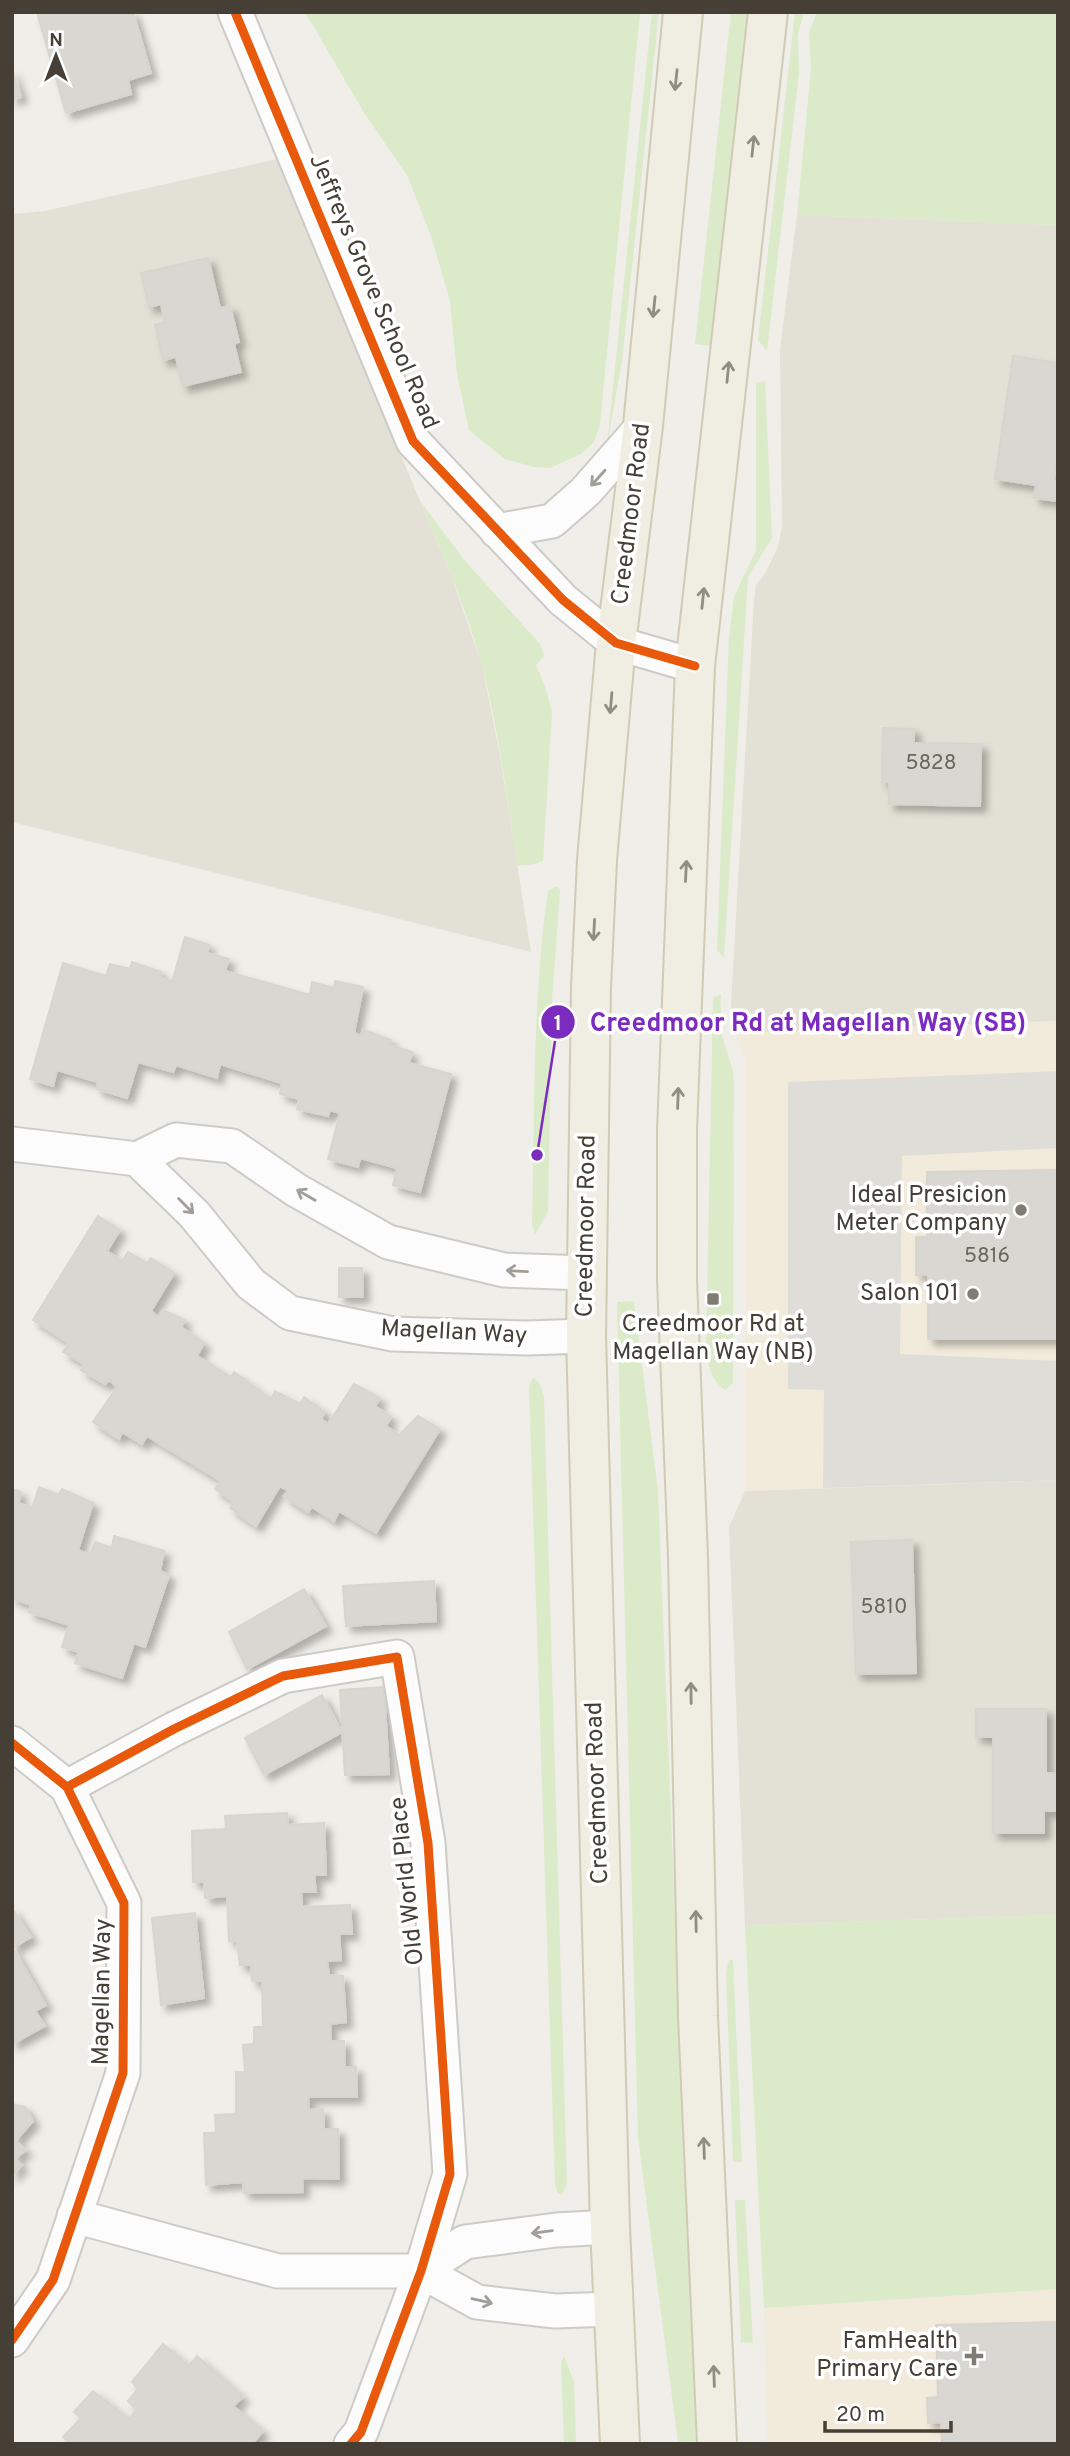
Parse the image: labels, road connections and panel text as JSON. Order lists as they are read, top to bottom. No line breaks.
{"streets":{"main road":["Creedmoor Road"],"street":["Jeffreys Grove School Road","Magellan Way","Old World Place"]},"crossings":[["Jeffreys Grove School Road","Creedmoor Road"],["Creedmoor Road","Magellan Way"],["Magellan Way","Old World Place"]],"places":{"other":["Creedmoor Rd at Magellan Way (SB)","Ideal Presicion Meter Company","Salon 101"],"transit":["Creedmoor Rd at Magellan Way (NB)"],"health":["FamHealth Primary Care"]},"house_numbers":["5828","5816","5810"],"scale_bar":"20 m","north":"top"}
